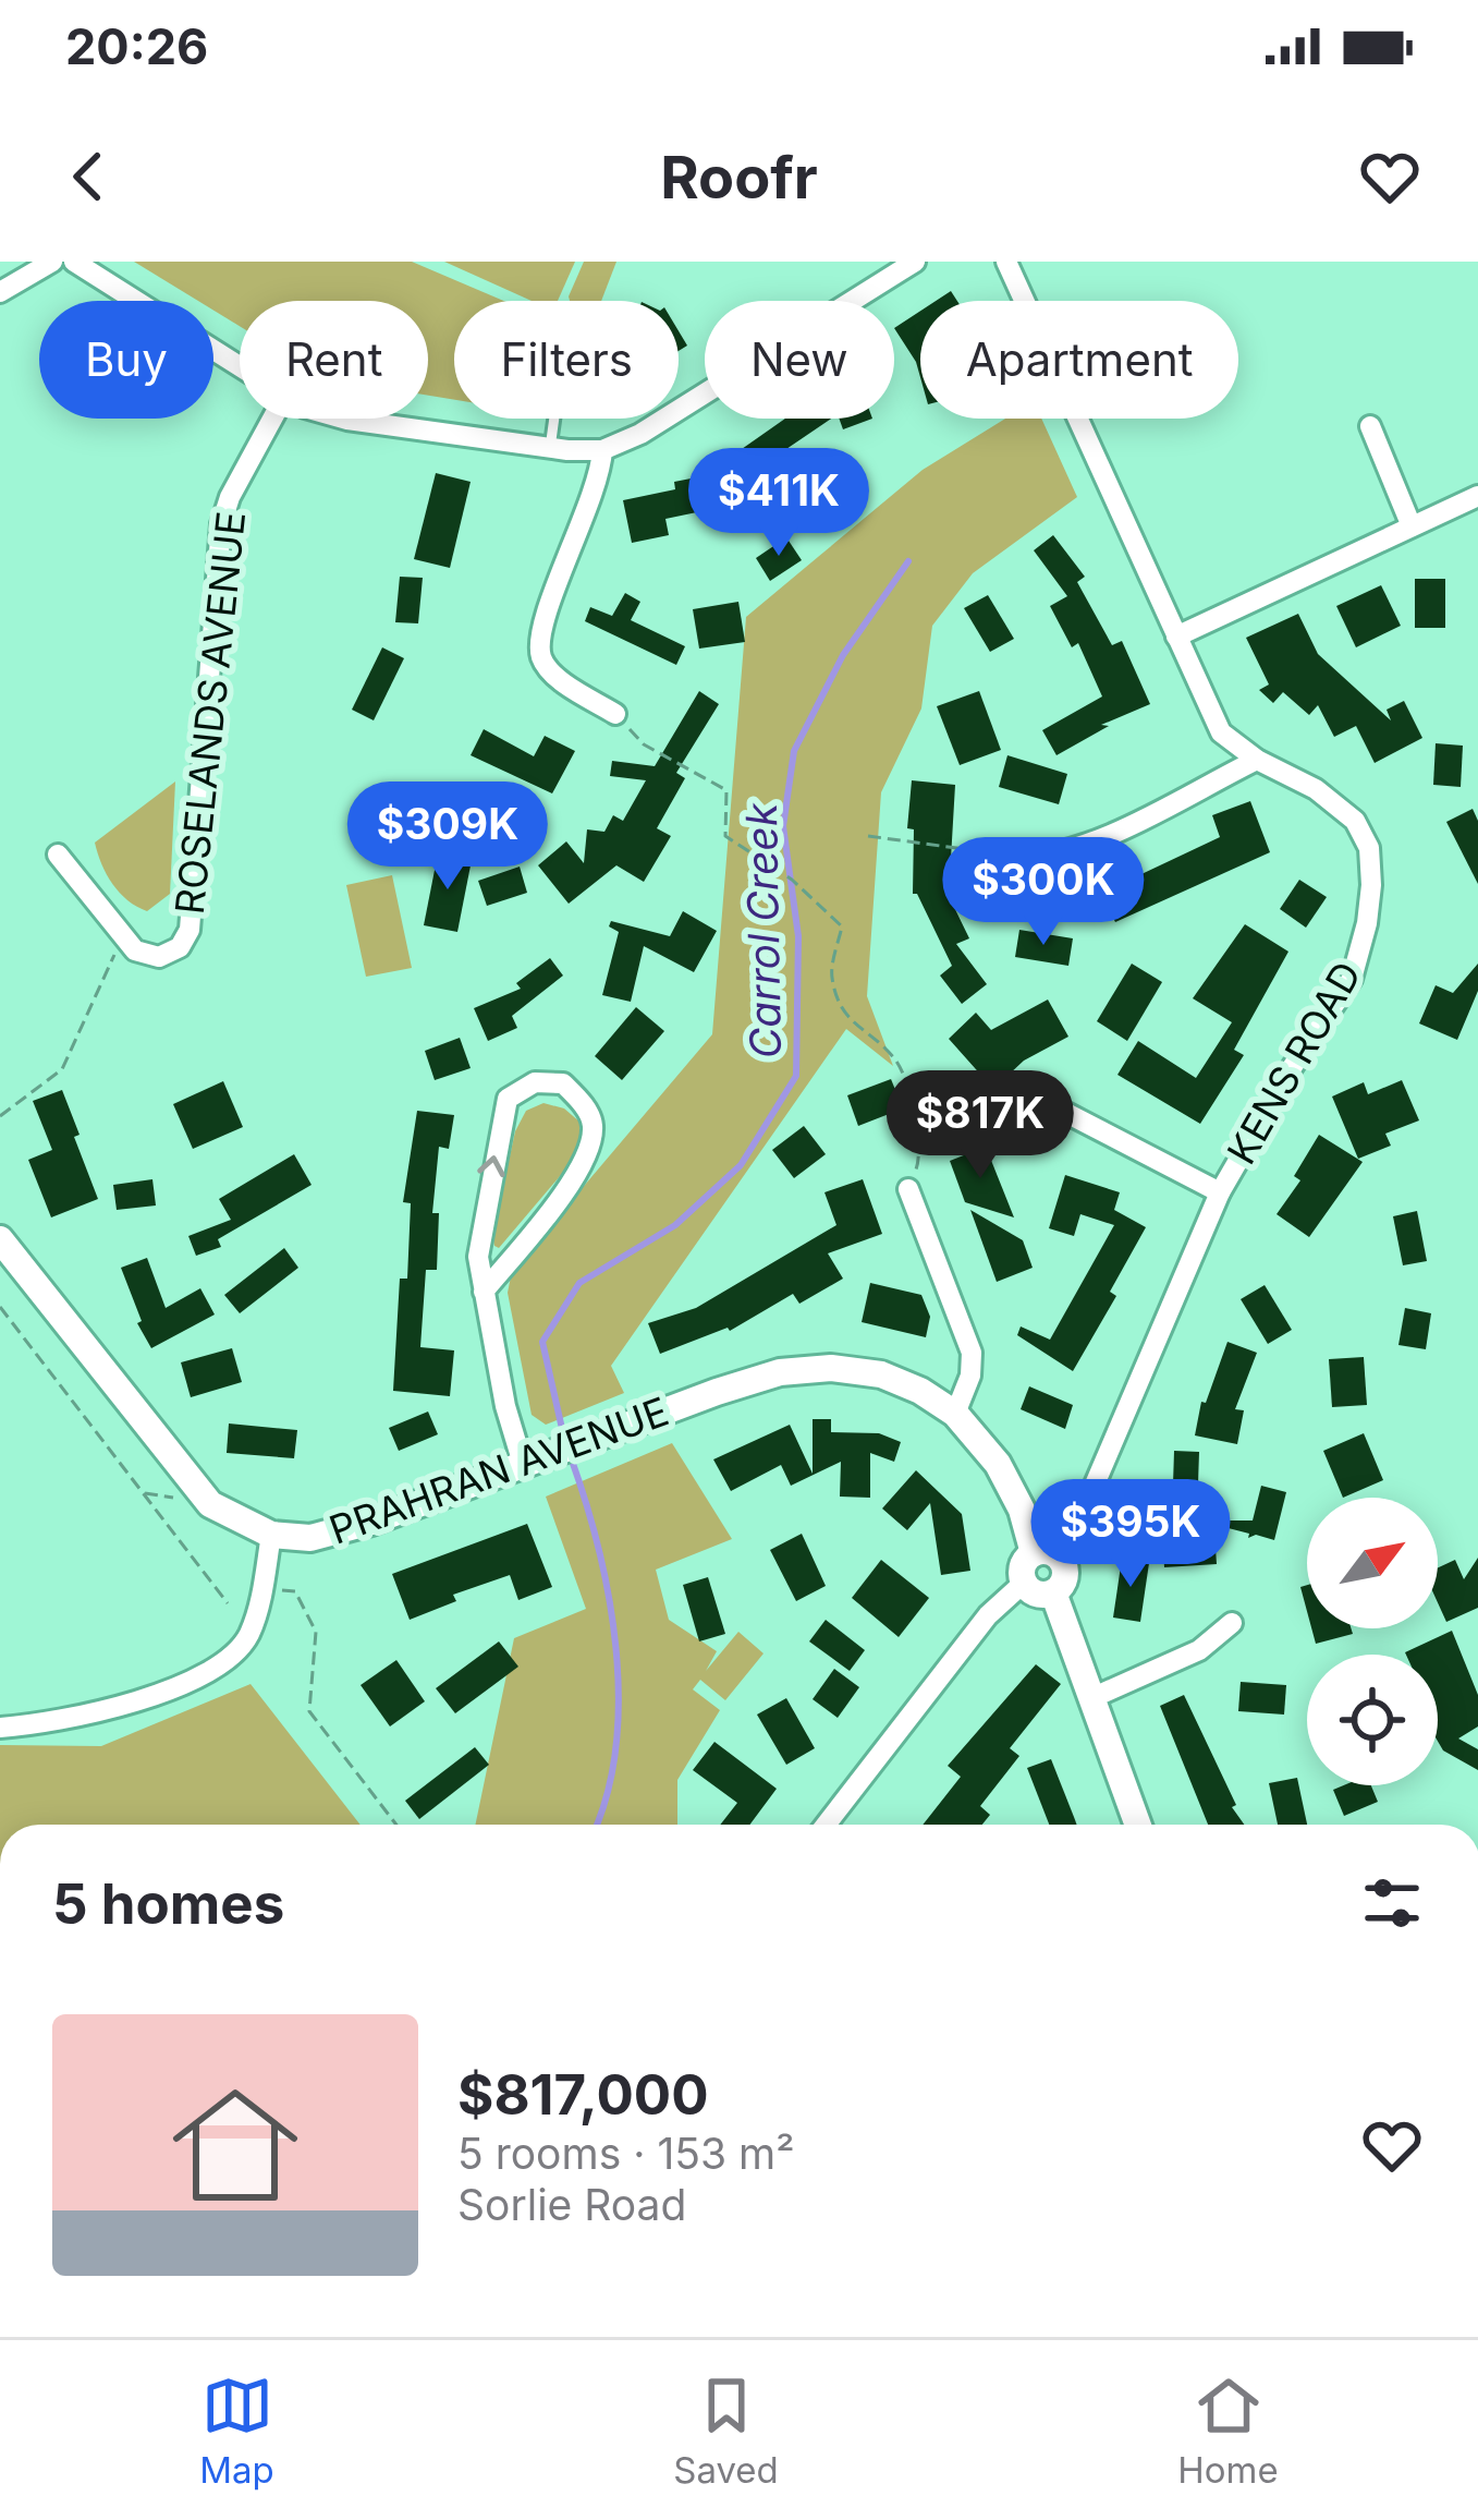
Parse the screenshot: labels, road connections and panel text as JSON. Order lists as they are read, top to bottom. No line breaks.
{"streets":{"street":["ROSELANDS AVENUE","KENS ROAD","PRAHRAN AVENUE"]},"crossings":[["KENS ROAD","PRAHRAN AVENUE"]],"water":["Carrol Creek"],"north":"top right","page":{"status":"20:26","header":"Roofr","chip":["Buy","Rent","Filters","New","Apartment"],"price":["$411K","$309K","$300K","$817K","$395K"],"heading":"5 homes","list":[{"name":"$817,000","note":"5 rooms · 153 m² · Sorlie Road"}],"tabs":["Map","Saved","Home"]}}
